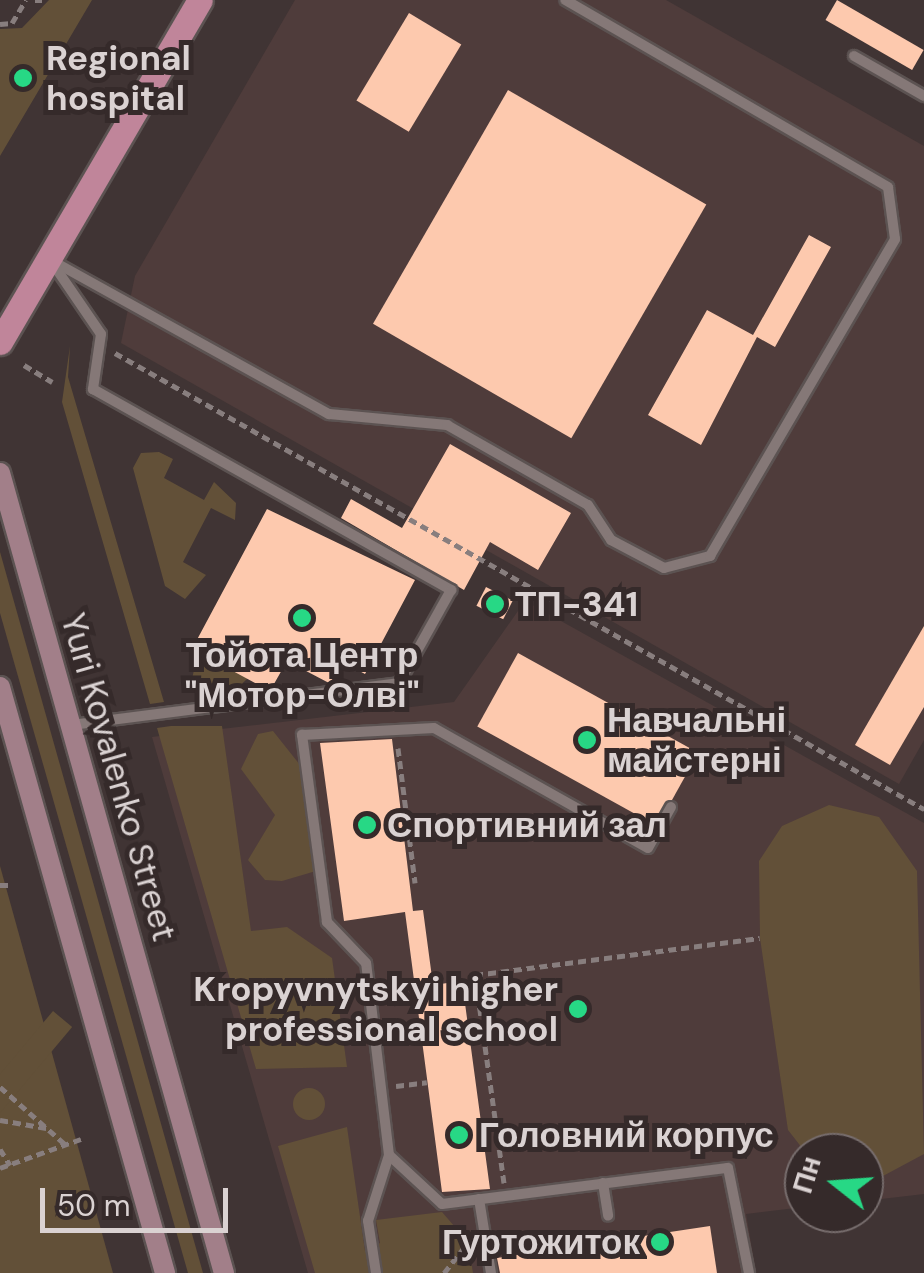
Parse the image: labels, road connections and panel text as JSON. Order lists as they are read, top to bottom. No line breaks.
{"streets":{"main road":["Yuri Kovalenko Street"]},"places":["Regional hospital","ТП-341","Тойота Центр \"Мотор-Олві\"","Навчальні майстерні","Спортивний зал","Kropyvnytskyi higher professional school","Головний корпус","Гуртожиток"],"scale_bar":"50 m","north":"left"}
